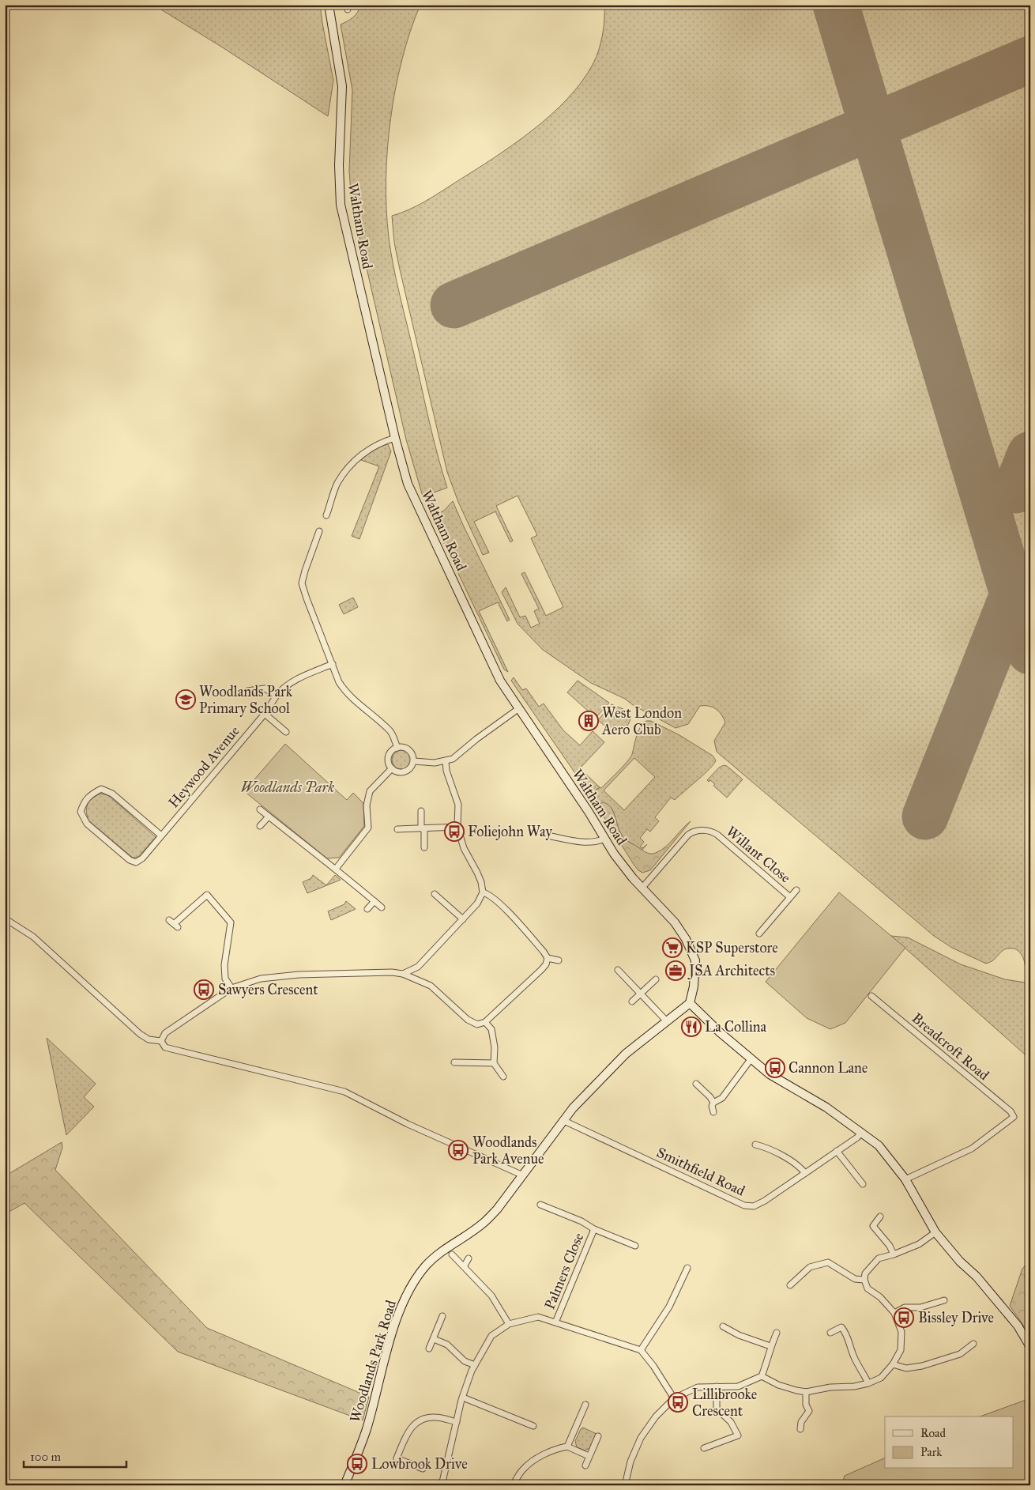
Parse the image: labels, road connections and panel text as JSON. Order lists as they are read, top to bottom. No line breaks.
{"streets":{"street":["Waltham Road","Heywood Avenue","Willant Close","Breadcroft Road","Smithfield Road","Palmers Close","Woodlands Park Road"]},"crossings":[["Waltham Road","Willant Close"],["Waltham Road","Woodlands Park Road"],["Smithfield Road","Woodlands Park Road"]],"parks":["Woodlands Park"],"places":{"school or university":["Woodlands Park Primary School"],"building":["West London Aero Club"],"bus stop":["Foliejohn Way","Sawyers Crescent","Cannon Lane","Woodlands Park Avenue","Bissley Drive","Lillibrooke Crescent","Lowbrook Drive"],"supermarket":["KSP Superstore"],"office":["JSA Architects"],"restaurant":["La Collina"]},"legend":["Road","Park"],"scale_bar":"100 m"}
